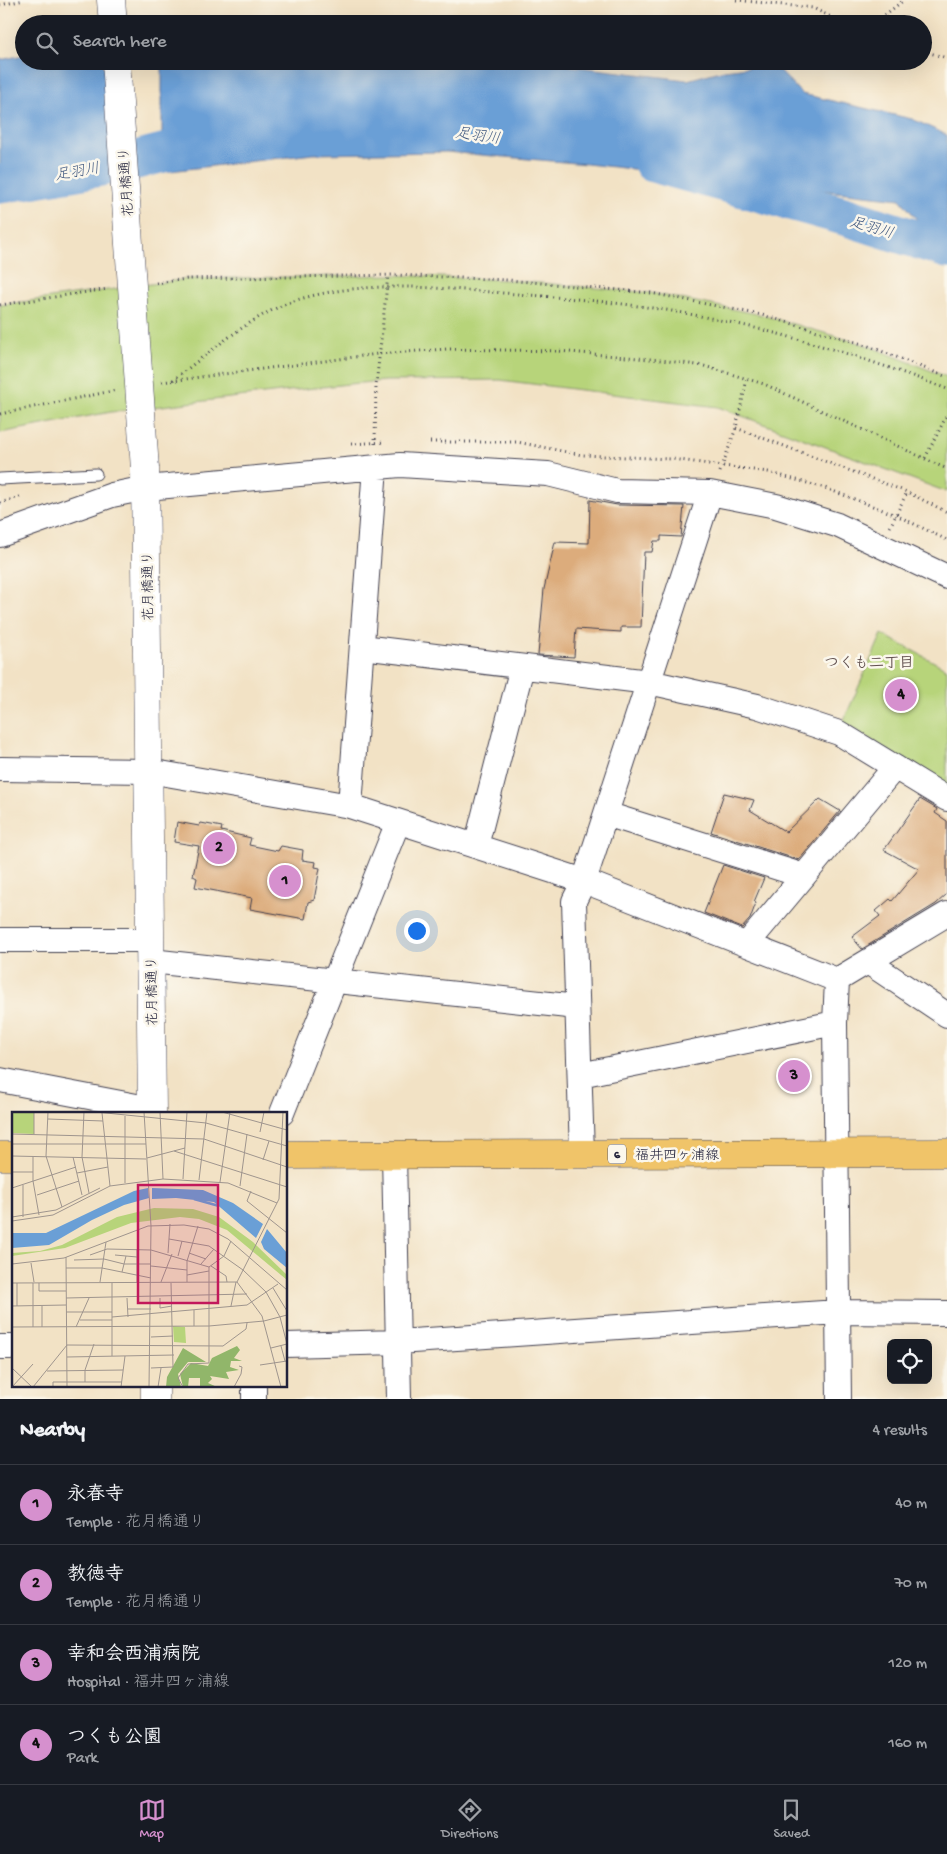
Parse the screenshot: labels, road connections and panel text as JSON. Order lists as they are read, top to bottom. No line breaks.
{"streets":{"main road":["6","福井四ヶ浦線"],"street":["花月橋通り"]},"districts":["つくも二丁目"],"water":["足羽川"],"page":{"search":"Search here","pins":["4","2","1","3"],"heading":["Nearby","4 results"],"list":[{"mark":"1","name":"永春寺","note":"Temple · 花月橋通り","value":"40 m"},{"mark":"2","name":"教徳寺","note":"Temple · 花月橋通り","value":"70 m"},{"mark":"3","name":"幸和会西浦病院","note":"Hospital · 福井四ヶ浦線","value":"120 m"},{"mark":"4","name":"つくも公園","note":"Park","value":"160 m"}],"nav":["Map","Directions","Saved"]}}
